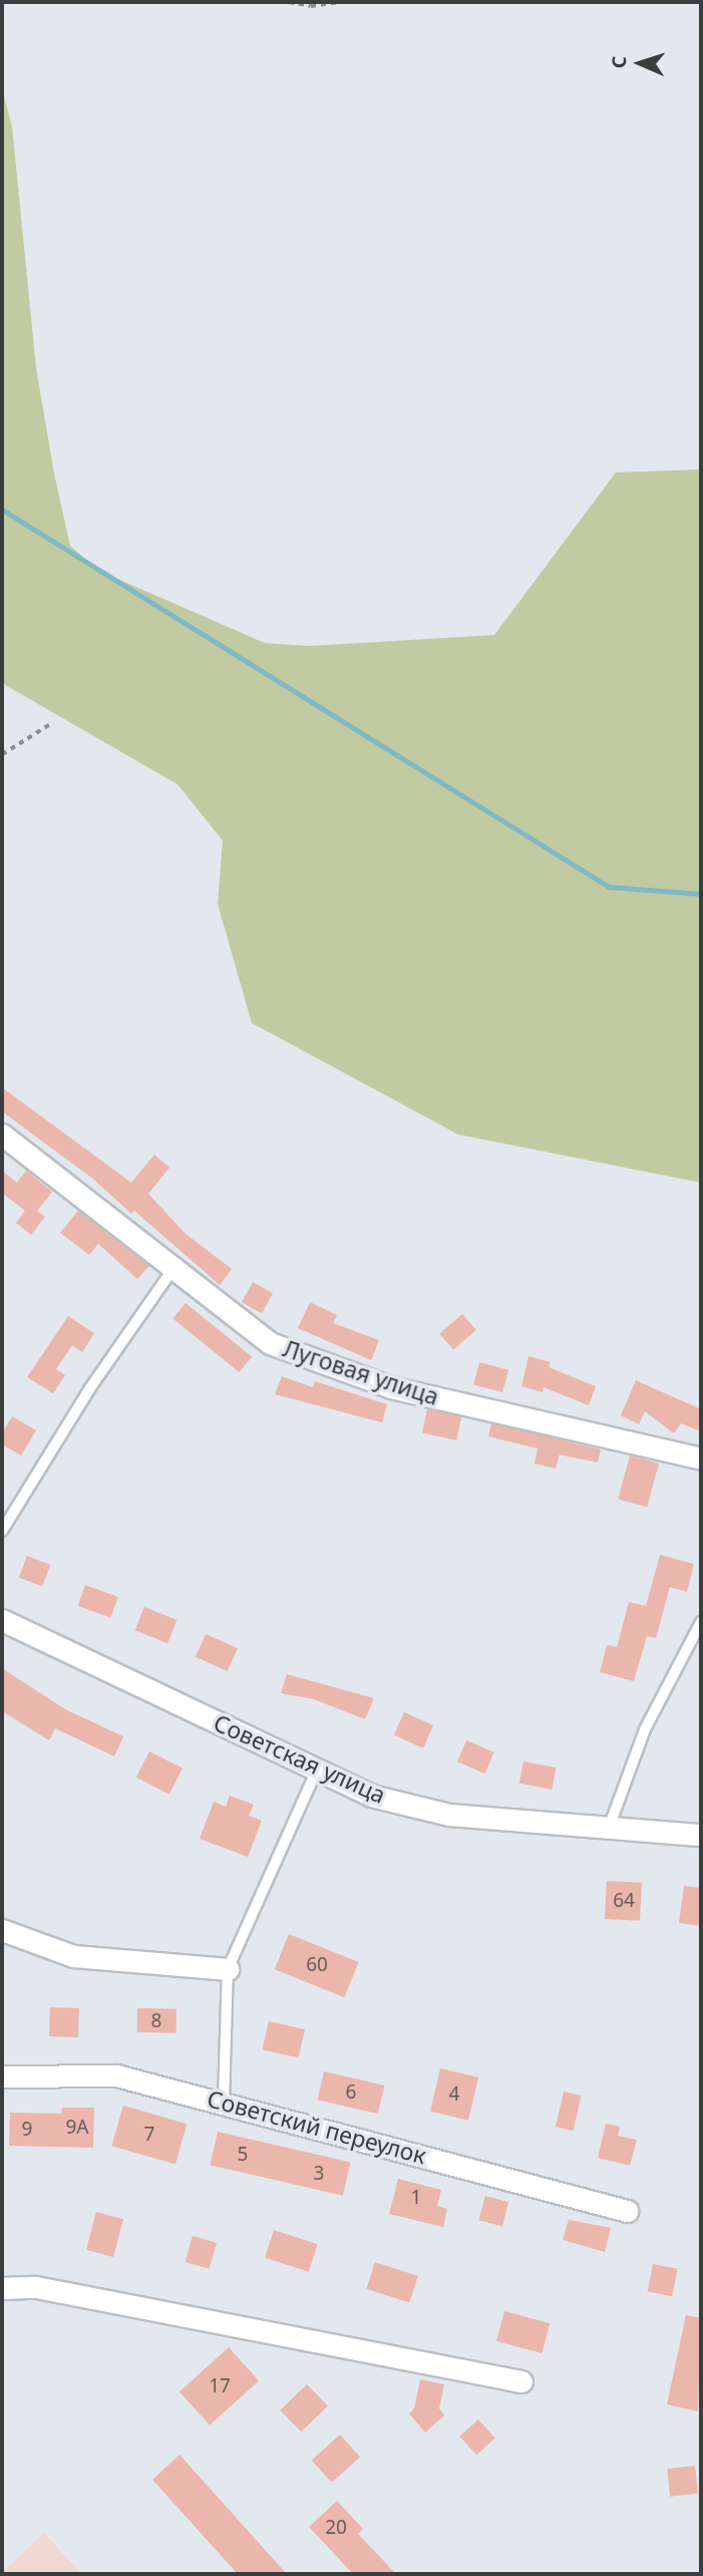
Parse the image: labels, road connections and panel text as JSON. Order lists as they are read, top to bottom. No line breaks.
{"streets":{"street":["Луговая улица","Советская улица","Советский переулок"]},"house_numbers":["64","60","8","6","4","9А","9","7","5","3","1","17","20"],"north":"left"}
